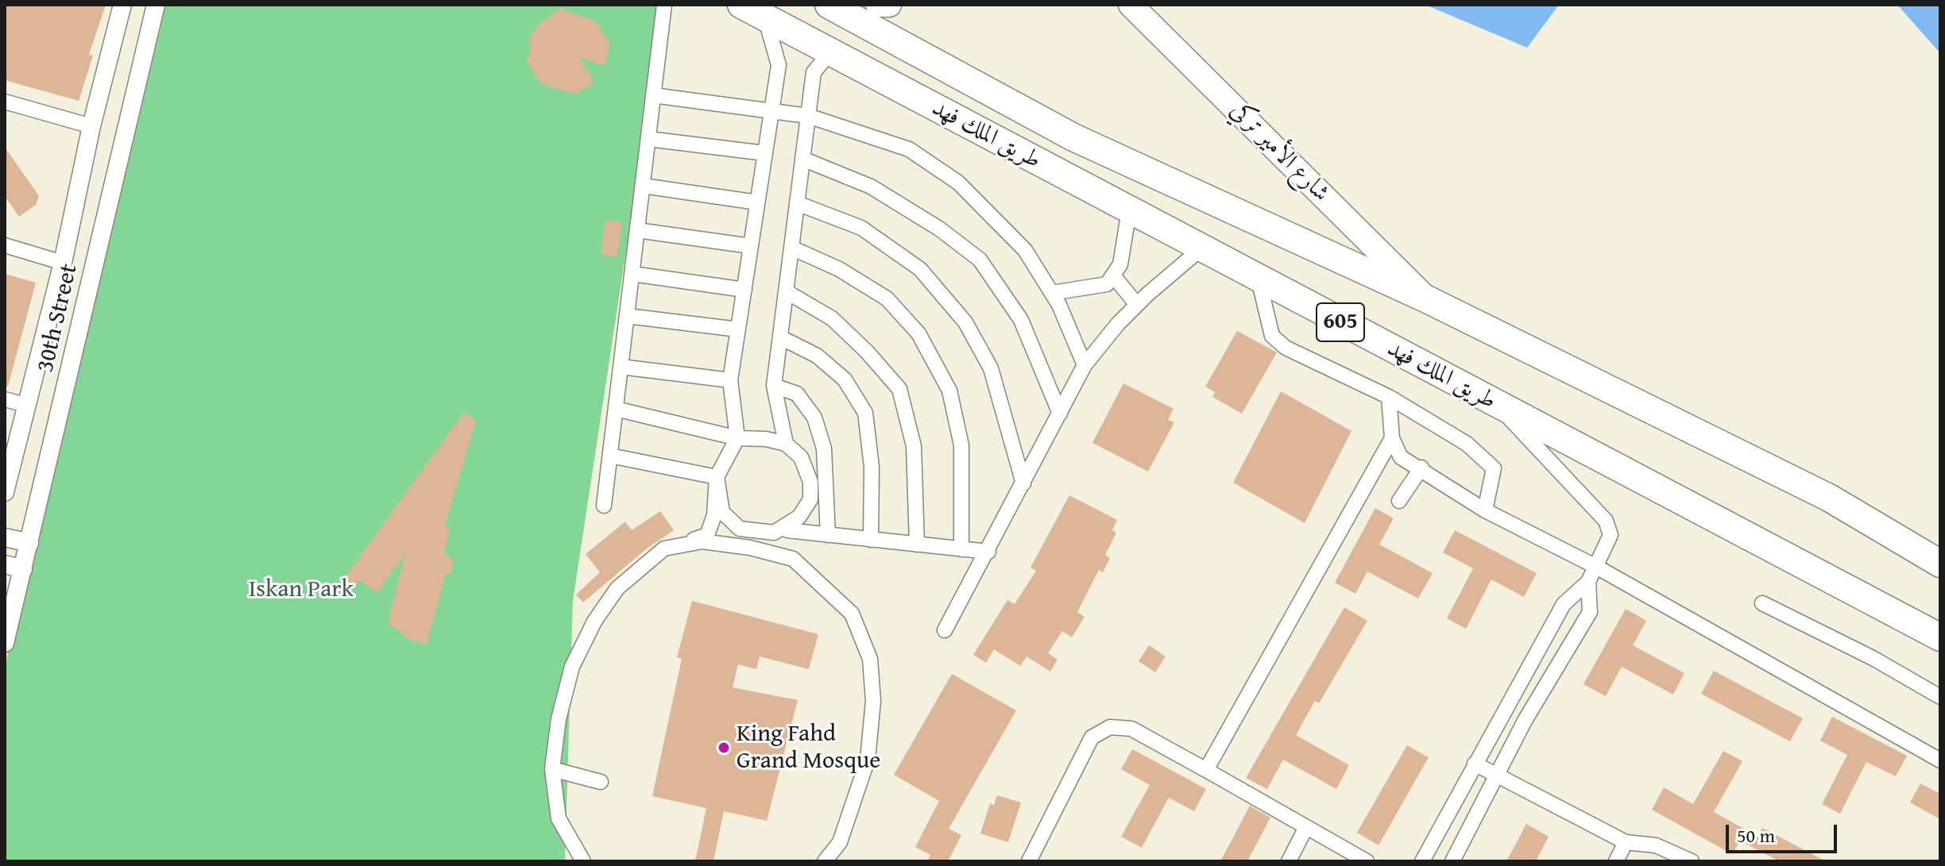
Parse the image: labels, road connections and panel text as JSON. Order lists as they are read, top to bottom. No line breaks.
{"streets":{"highway":["طريق الملك فهد","605"],"main road":["شارع الأمير تركي"],"street":["30th Street"]},"crossings":[["طريق الملك فهد","شارع الأمير تركي"]],"parks":["Iskan Park"],"places":["King Fahd Grand Mosque"],"scale_bar":"50 m"}
